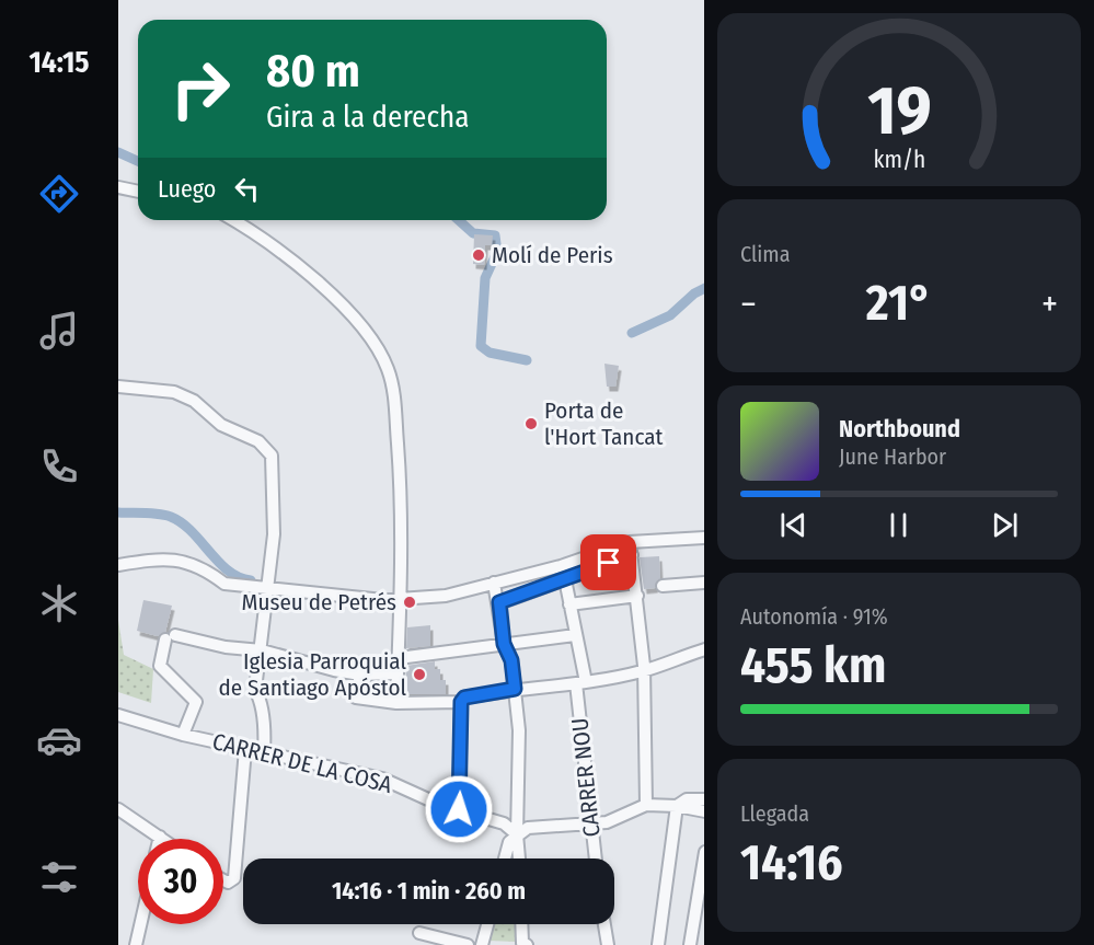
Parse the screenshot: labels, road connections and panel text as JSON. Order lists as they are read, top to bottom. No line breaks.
{"streets":{"street":["CARRER DE LA COSA","CARRER NOU"]},"places":["Molí de Peris","Porta de l'Hort Tancat","Museu de Petrés","Iglesia Parroquial de Santiago Apóstol"],"page":{"tabs":"14:15","turn":["80 m","Gira a la derecha"],"then":"Luego","tile":["Clima",["Autonomía · 91%","455 km"],["Llegada","14:16"]],"heat":["−","21°","+"],"song":["Northbound","June Harbor"],"limit":"30","trip":"14:16 · 1 min · 260 m","gauge":["19","km/h"]}}
